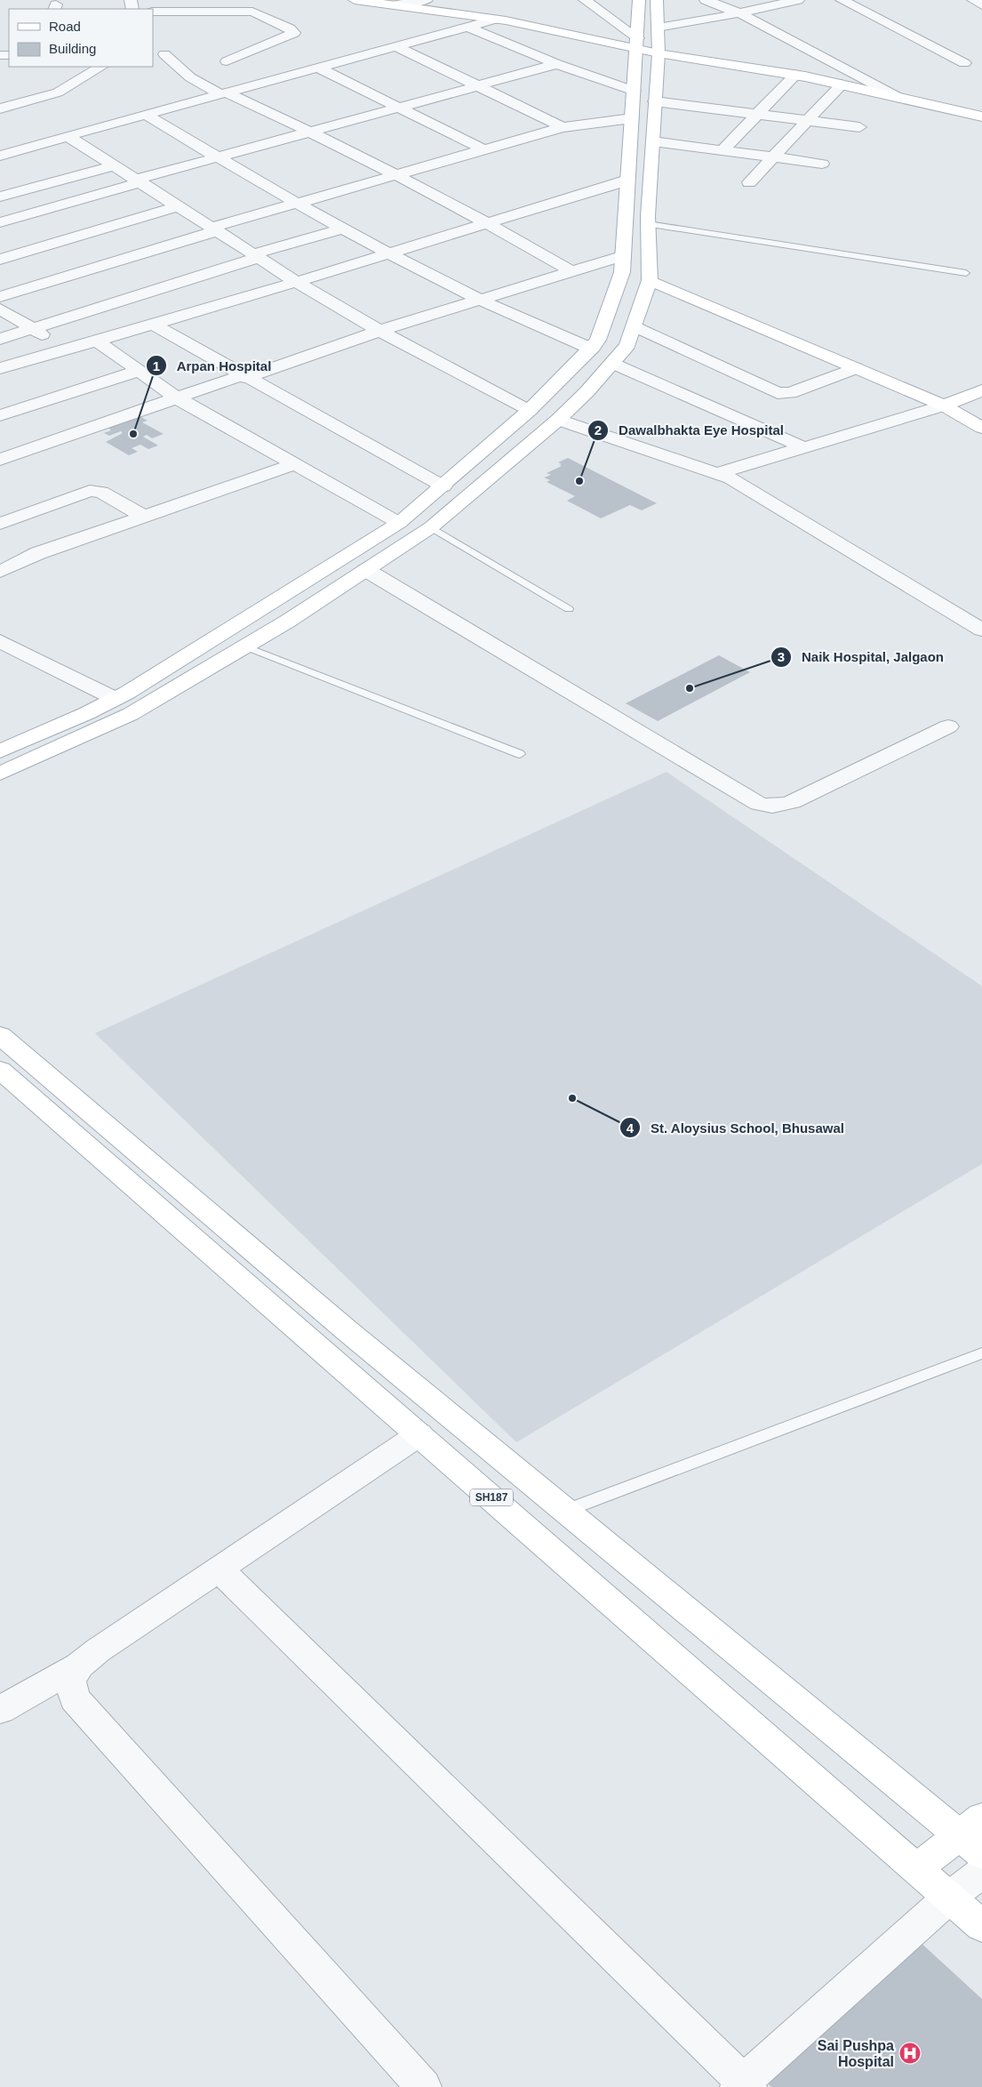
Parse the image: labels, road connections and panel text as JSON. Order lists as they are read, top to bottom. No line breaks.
{"streets":{"main road":["SH187"]},"places":{"other":["Arpan Hospital","Dawalbhakta Eye Hospital","Naik Hospital, Jalgaon","St. Aloysius School, Bhusawal"],"hospital":["Sai Pushpa Hospital"]},"legend":["Road","Building"]}
